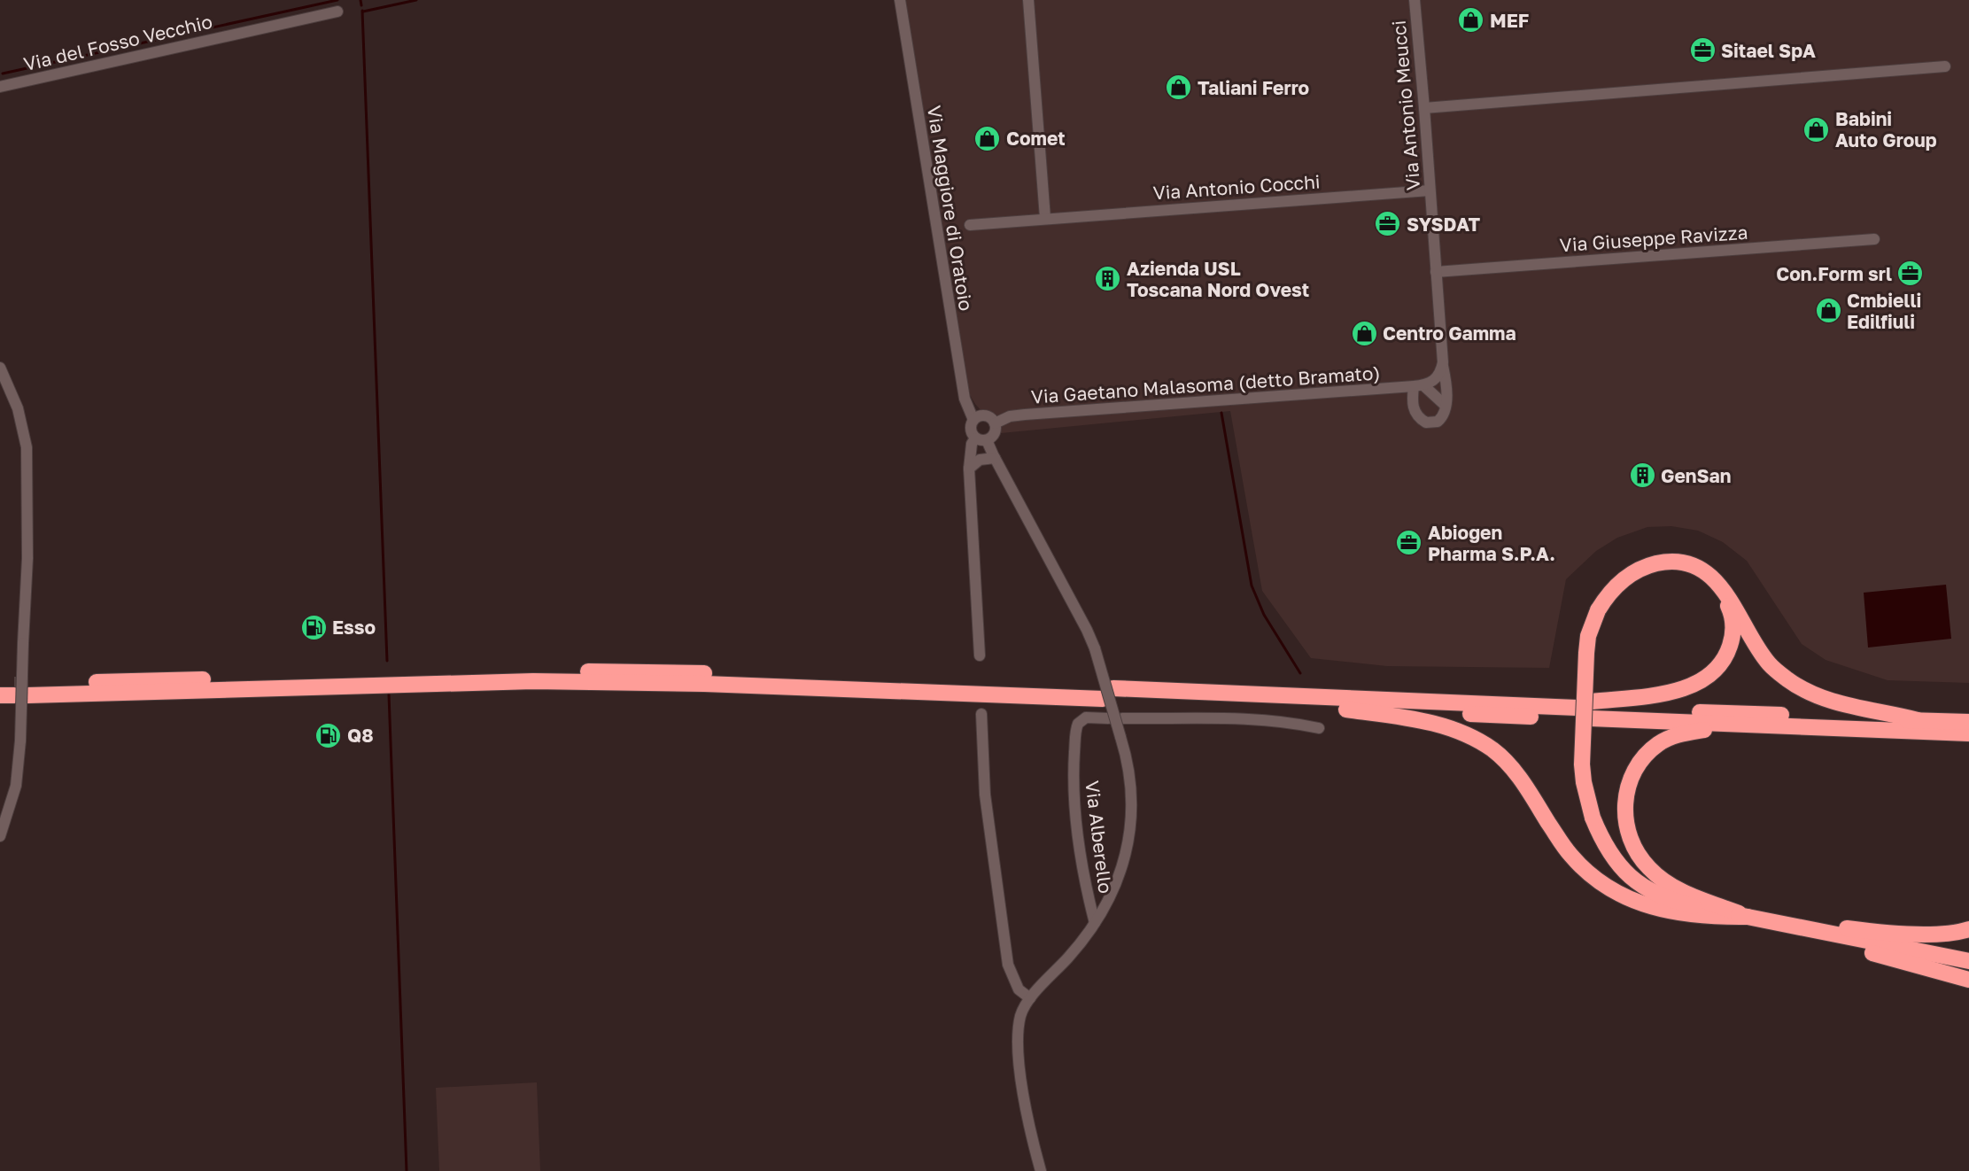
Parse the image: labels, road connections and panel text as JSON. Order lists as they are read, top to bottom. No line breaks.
{"streets":{"street":["Via del Fosso Vecchio","Via Antonio Meucci","Via Antonio Cocchi","Via Maggiore di Oratoio","Via Giuseppe Ravizza","Via Gaetano Malasoma (detto Bramato)","Via Alberello"]},"crossings":[["Via Antonio Meucci","Via Antonio Cocchi"],["Via Antonio Meucci","Via Giuseppe Ravizza"],["Via Maggiore di Oratoio","Via Gaetano Malasoma (detto Bramato)"]],"places":{"shop":["MEF","Taliani Ferro","Babini Auto Group","Comet","Cmbielli Edilfiuli","Centro Gamma"],"office":["Sitael SpA","SYSDAT","Con.Form srl","Abiogen Pharma S.P.A."],"building":["Azienda USL Toscana Nord Ovest","GenSan"],"fuel station":["Esso","Q8"]}}
